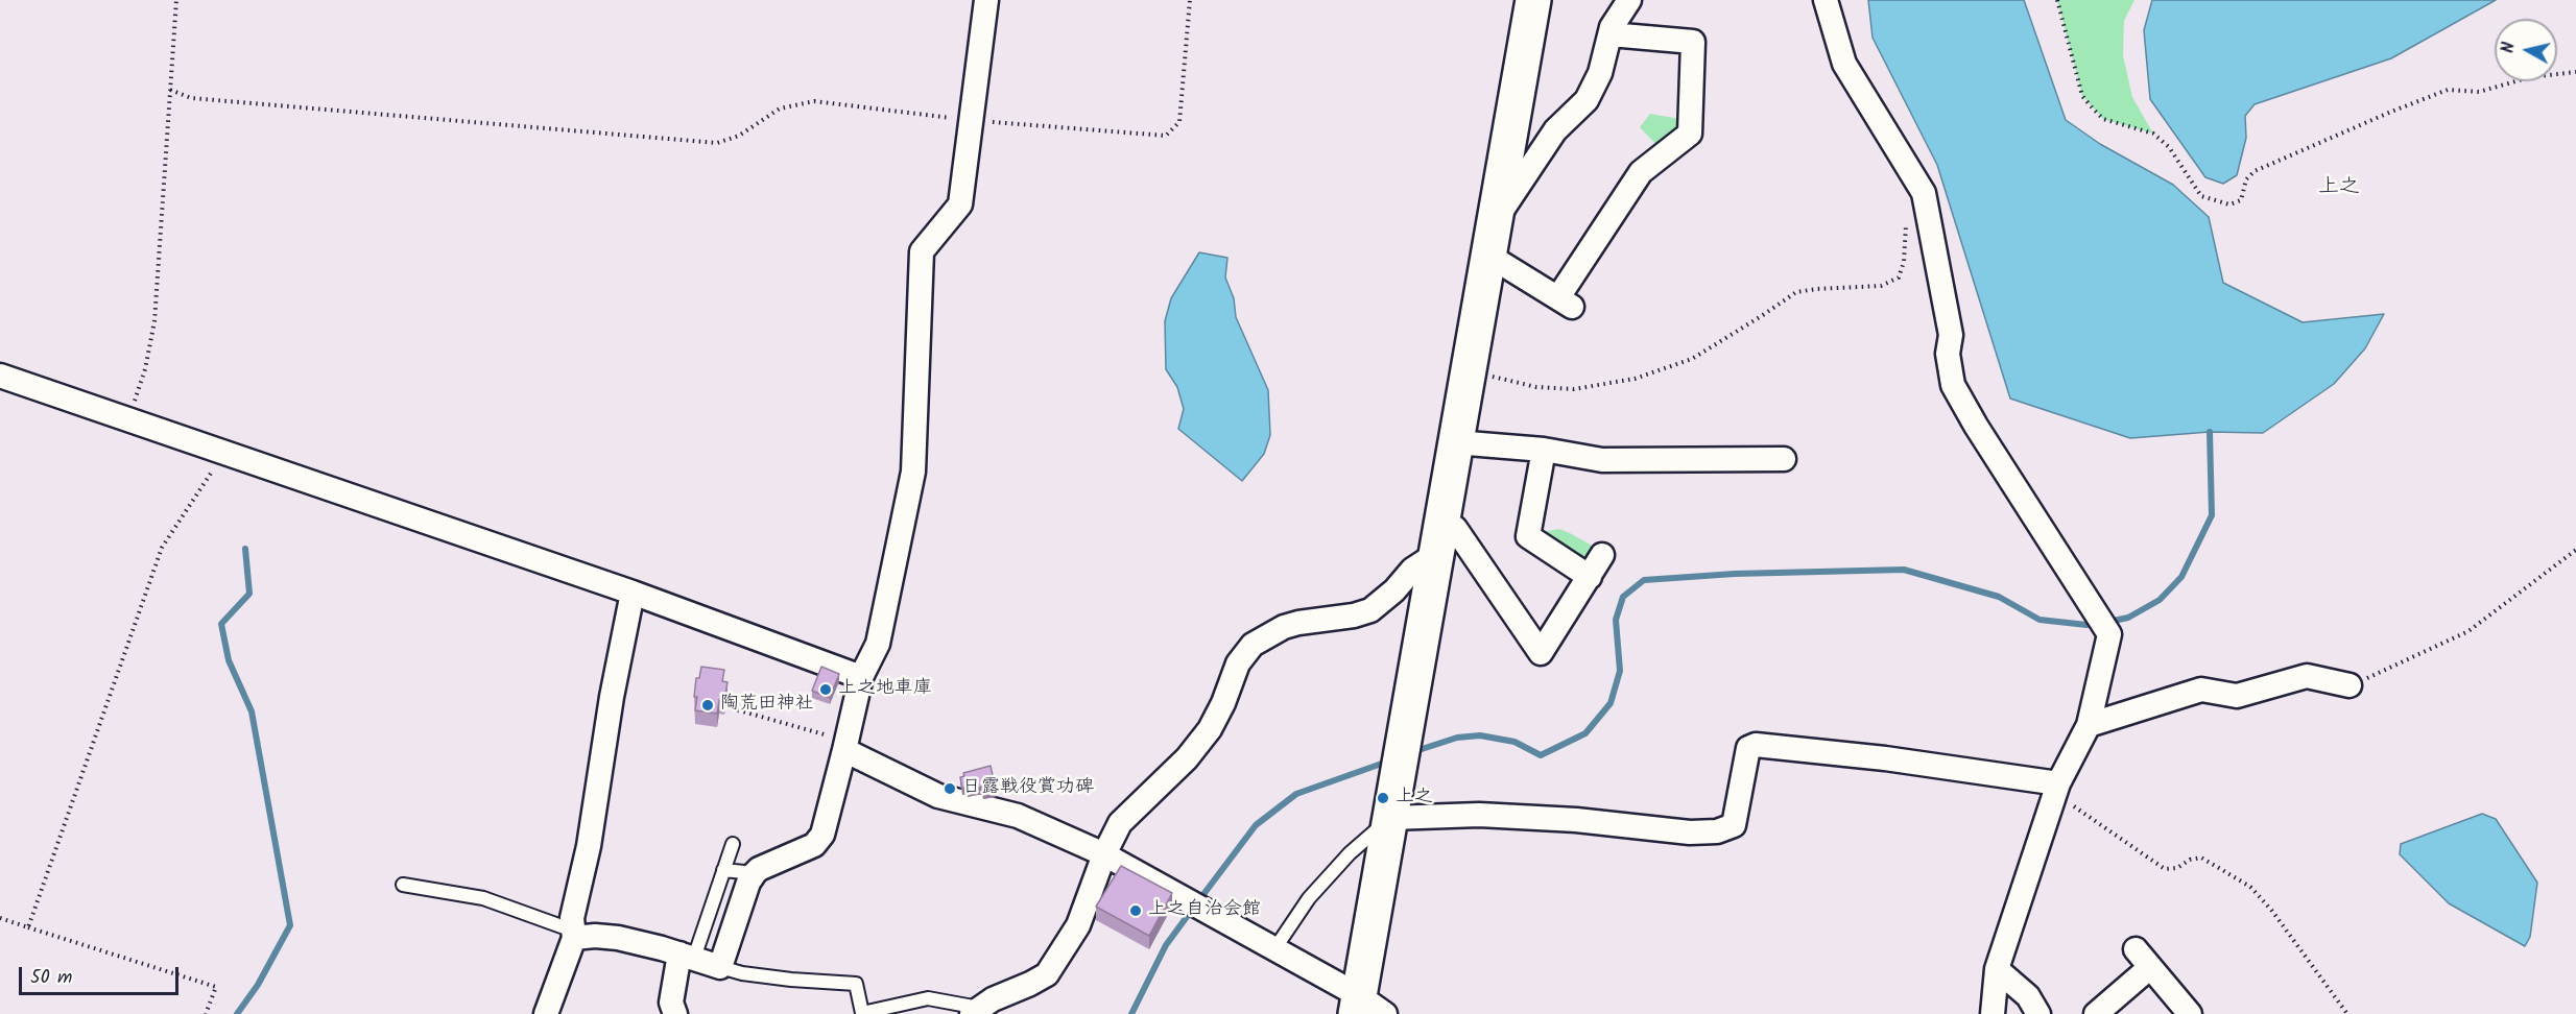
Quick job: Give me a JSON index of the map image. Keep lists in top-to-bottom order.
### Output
{
  "districts": ["上之"],
  "places": [
    "上之地車庫",
    "陶荒田神社",
    "日露戦役賞功碑",
    "上之",
    "上之自治会館"
  ],
  "scale_bar": "50 m",
  "north": "left"
}
